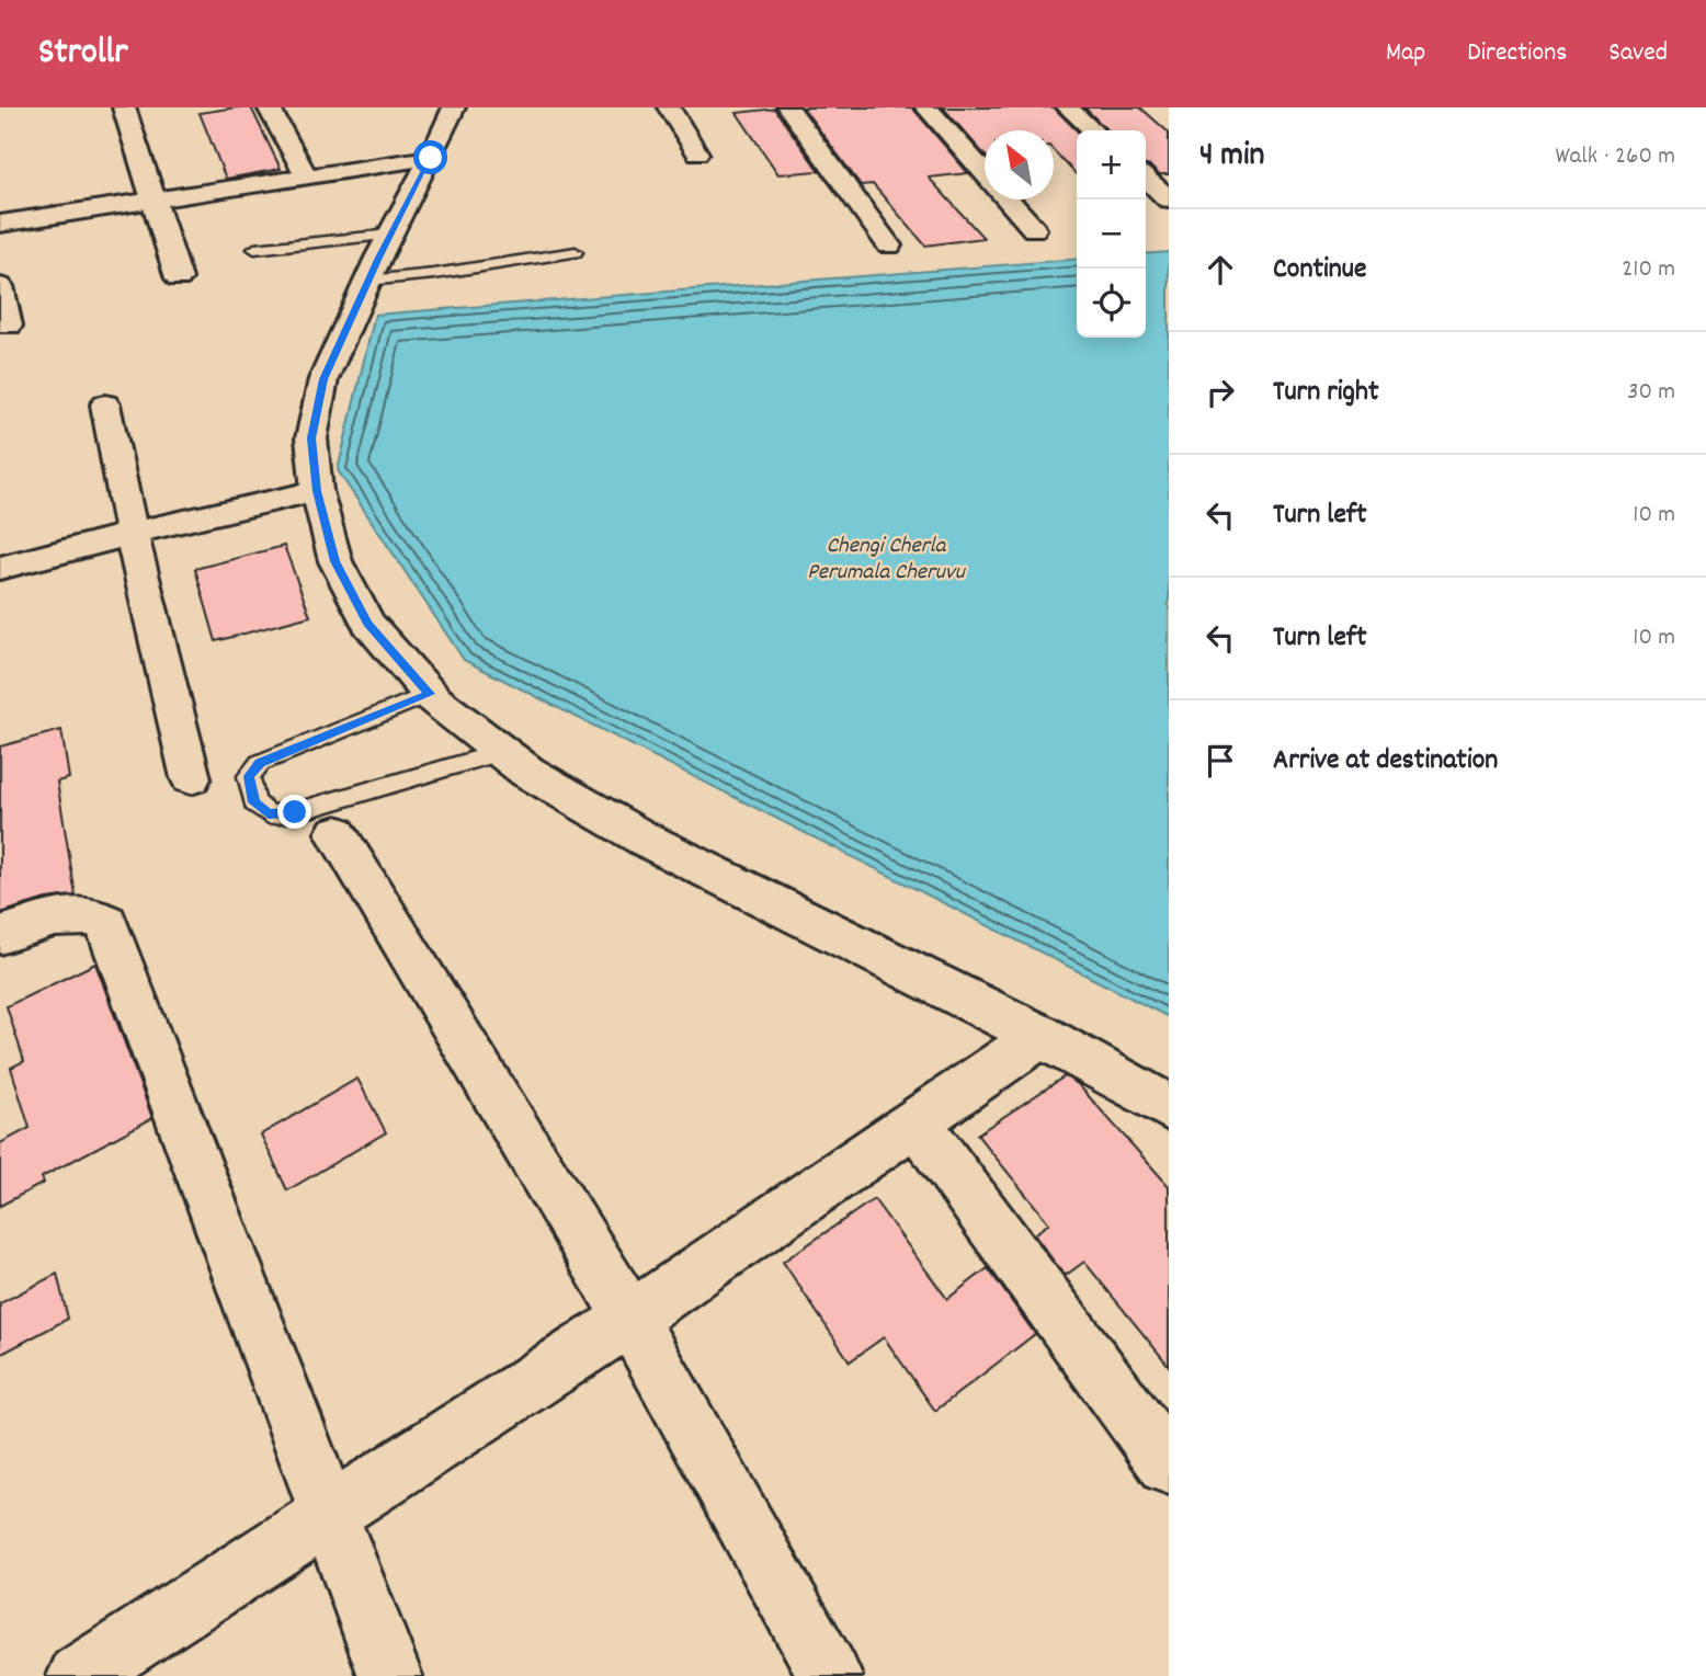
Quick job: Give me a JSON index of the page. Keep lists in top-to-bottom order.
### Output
{
  "water": ["Chengi Cherla Perumala Cheruvu"],
  "north": "top left",
  "page": {
    "header": "Strollr",
    "nav": ["Map", "Directions", "Saved"],
    "heading": ["4 min", "Walk · 260 m"],
    "map_buttons": ["+", "−"],
    "list": [
      ["Continue", "210 m"],
      ["Turn right", "30 m"],
      ["Turn left", "10 m"],
      ["Turn left", "10 m"],
      "Arrive at destination"
    ]
  }
}
